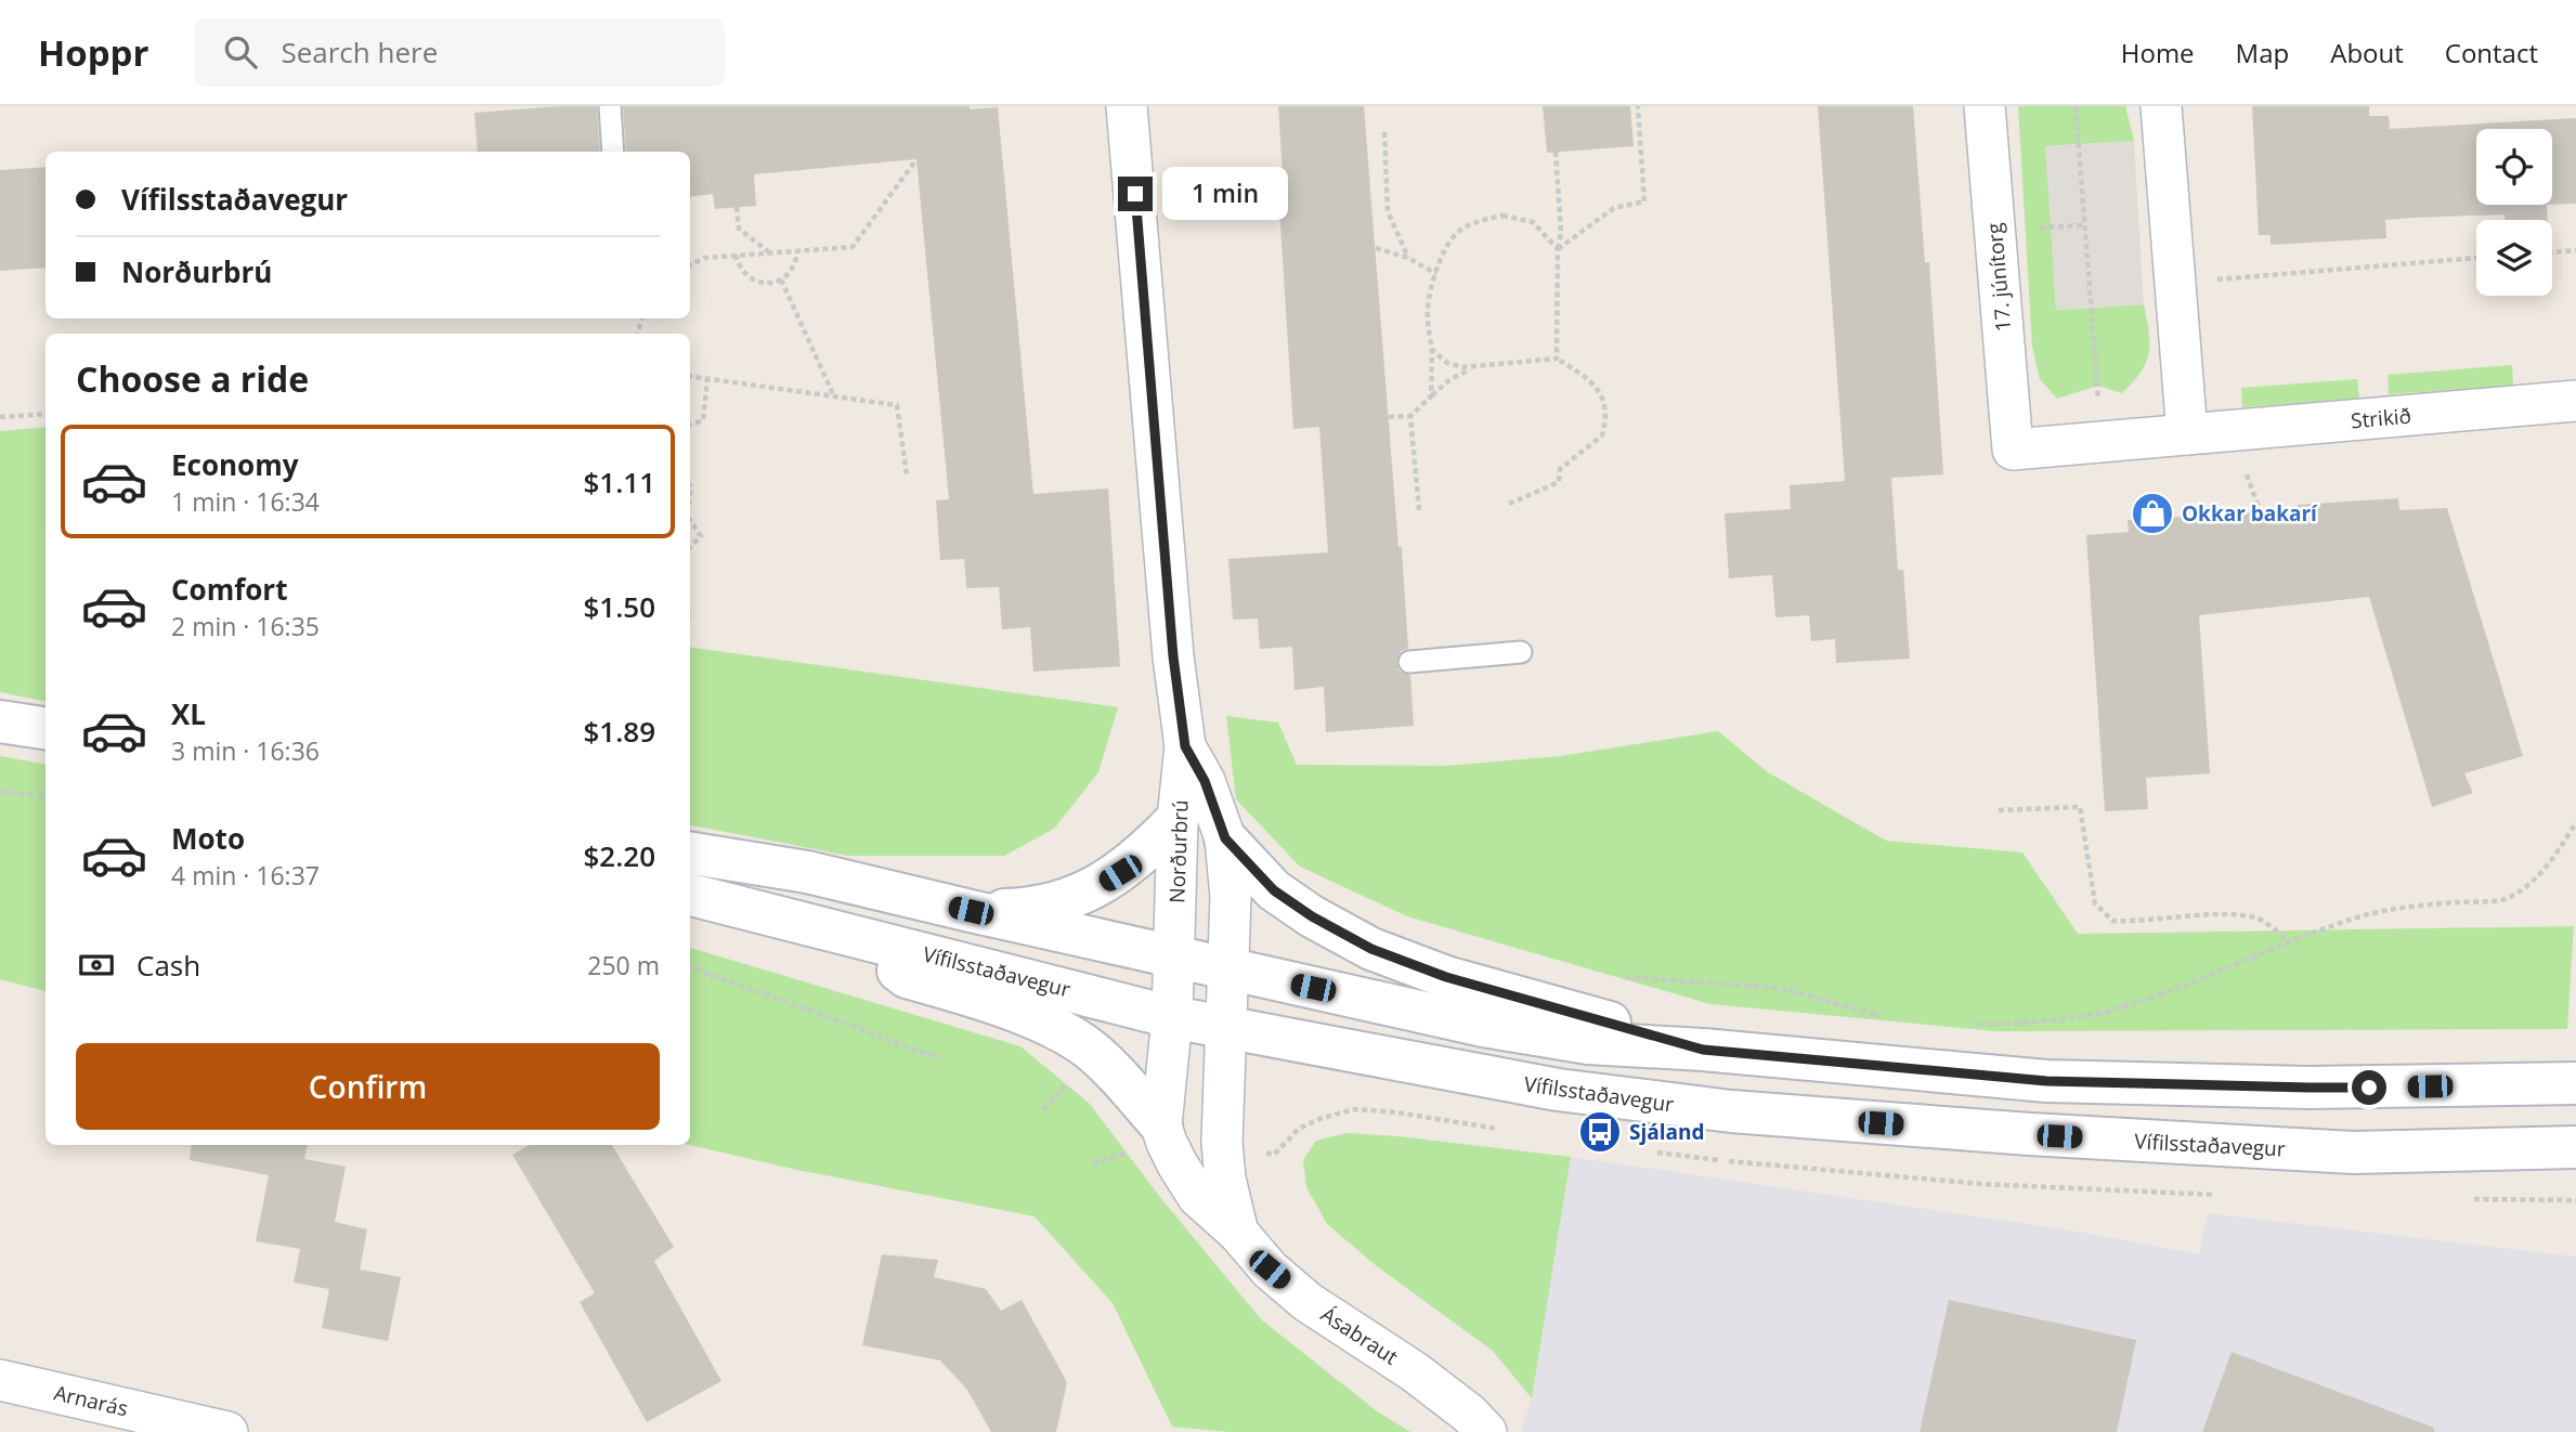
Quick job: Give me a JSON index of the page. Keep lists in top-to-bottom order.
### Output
{
  "streets": {
    "street": [
      "17. júnítorg",
      "Strikið",
      "Norðurbrú",
      "Vífilsstaðavegur",
      "Ásabraut",
      "Arnarás"
    ]
  },
  "crossings": [
    ["17. júnítorg", "Strikið"],
    ["Norðurbrú", "Ásabraut"],
    ["Vífilsstaðavegur", "Ásabraut"]
  ],
  "places": {
    "shop": ["Okkar bakarí"],
    "bus stop": ["Sjáland"]
  },
  "page": {
    "header": "Hoppr",
    "search": "Search here",
    "nav": [
      "Home",
      "Map",
      "About",
      "Contact"
    ],
    "banner": ["Vífilsstaðavegur", "Norðurbrú"],
    "bubble": "1 min",
    "heading": "Choose a ride",
    "list": [
      {
        "name": "Economy",
        "note": "1 min · 16:34",
        "value": "$1.11"
      },
      {
        "name": "Comfort",
        "note": "2 min · 16:35",
        "value": "$1.50"
      },
      {
        "name": "XL",
        "note": "3 min · 16:36",
        "value": "$1.89"
      },
      {
        "name": "Moto",
        "note": "4 min · 16:37",
        "value": "$2.20"
      }
    ],
    "pay": ["Cash", "250 m"],
    "buttons": "Confirm"
  }
}
